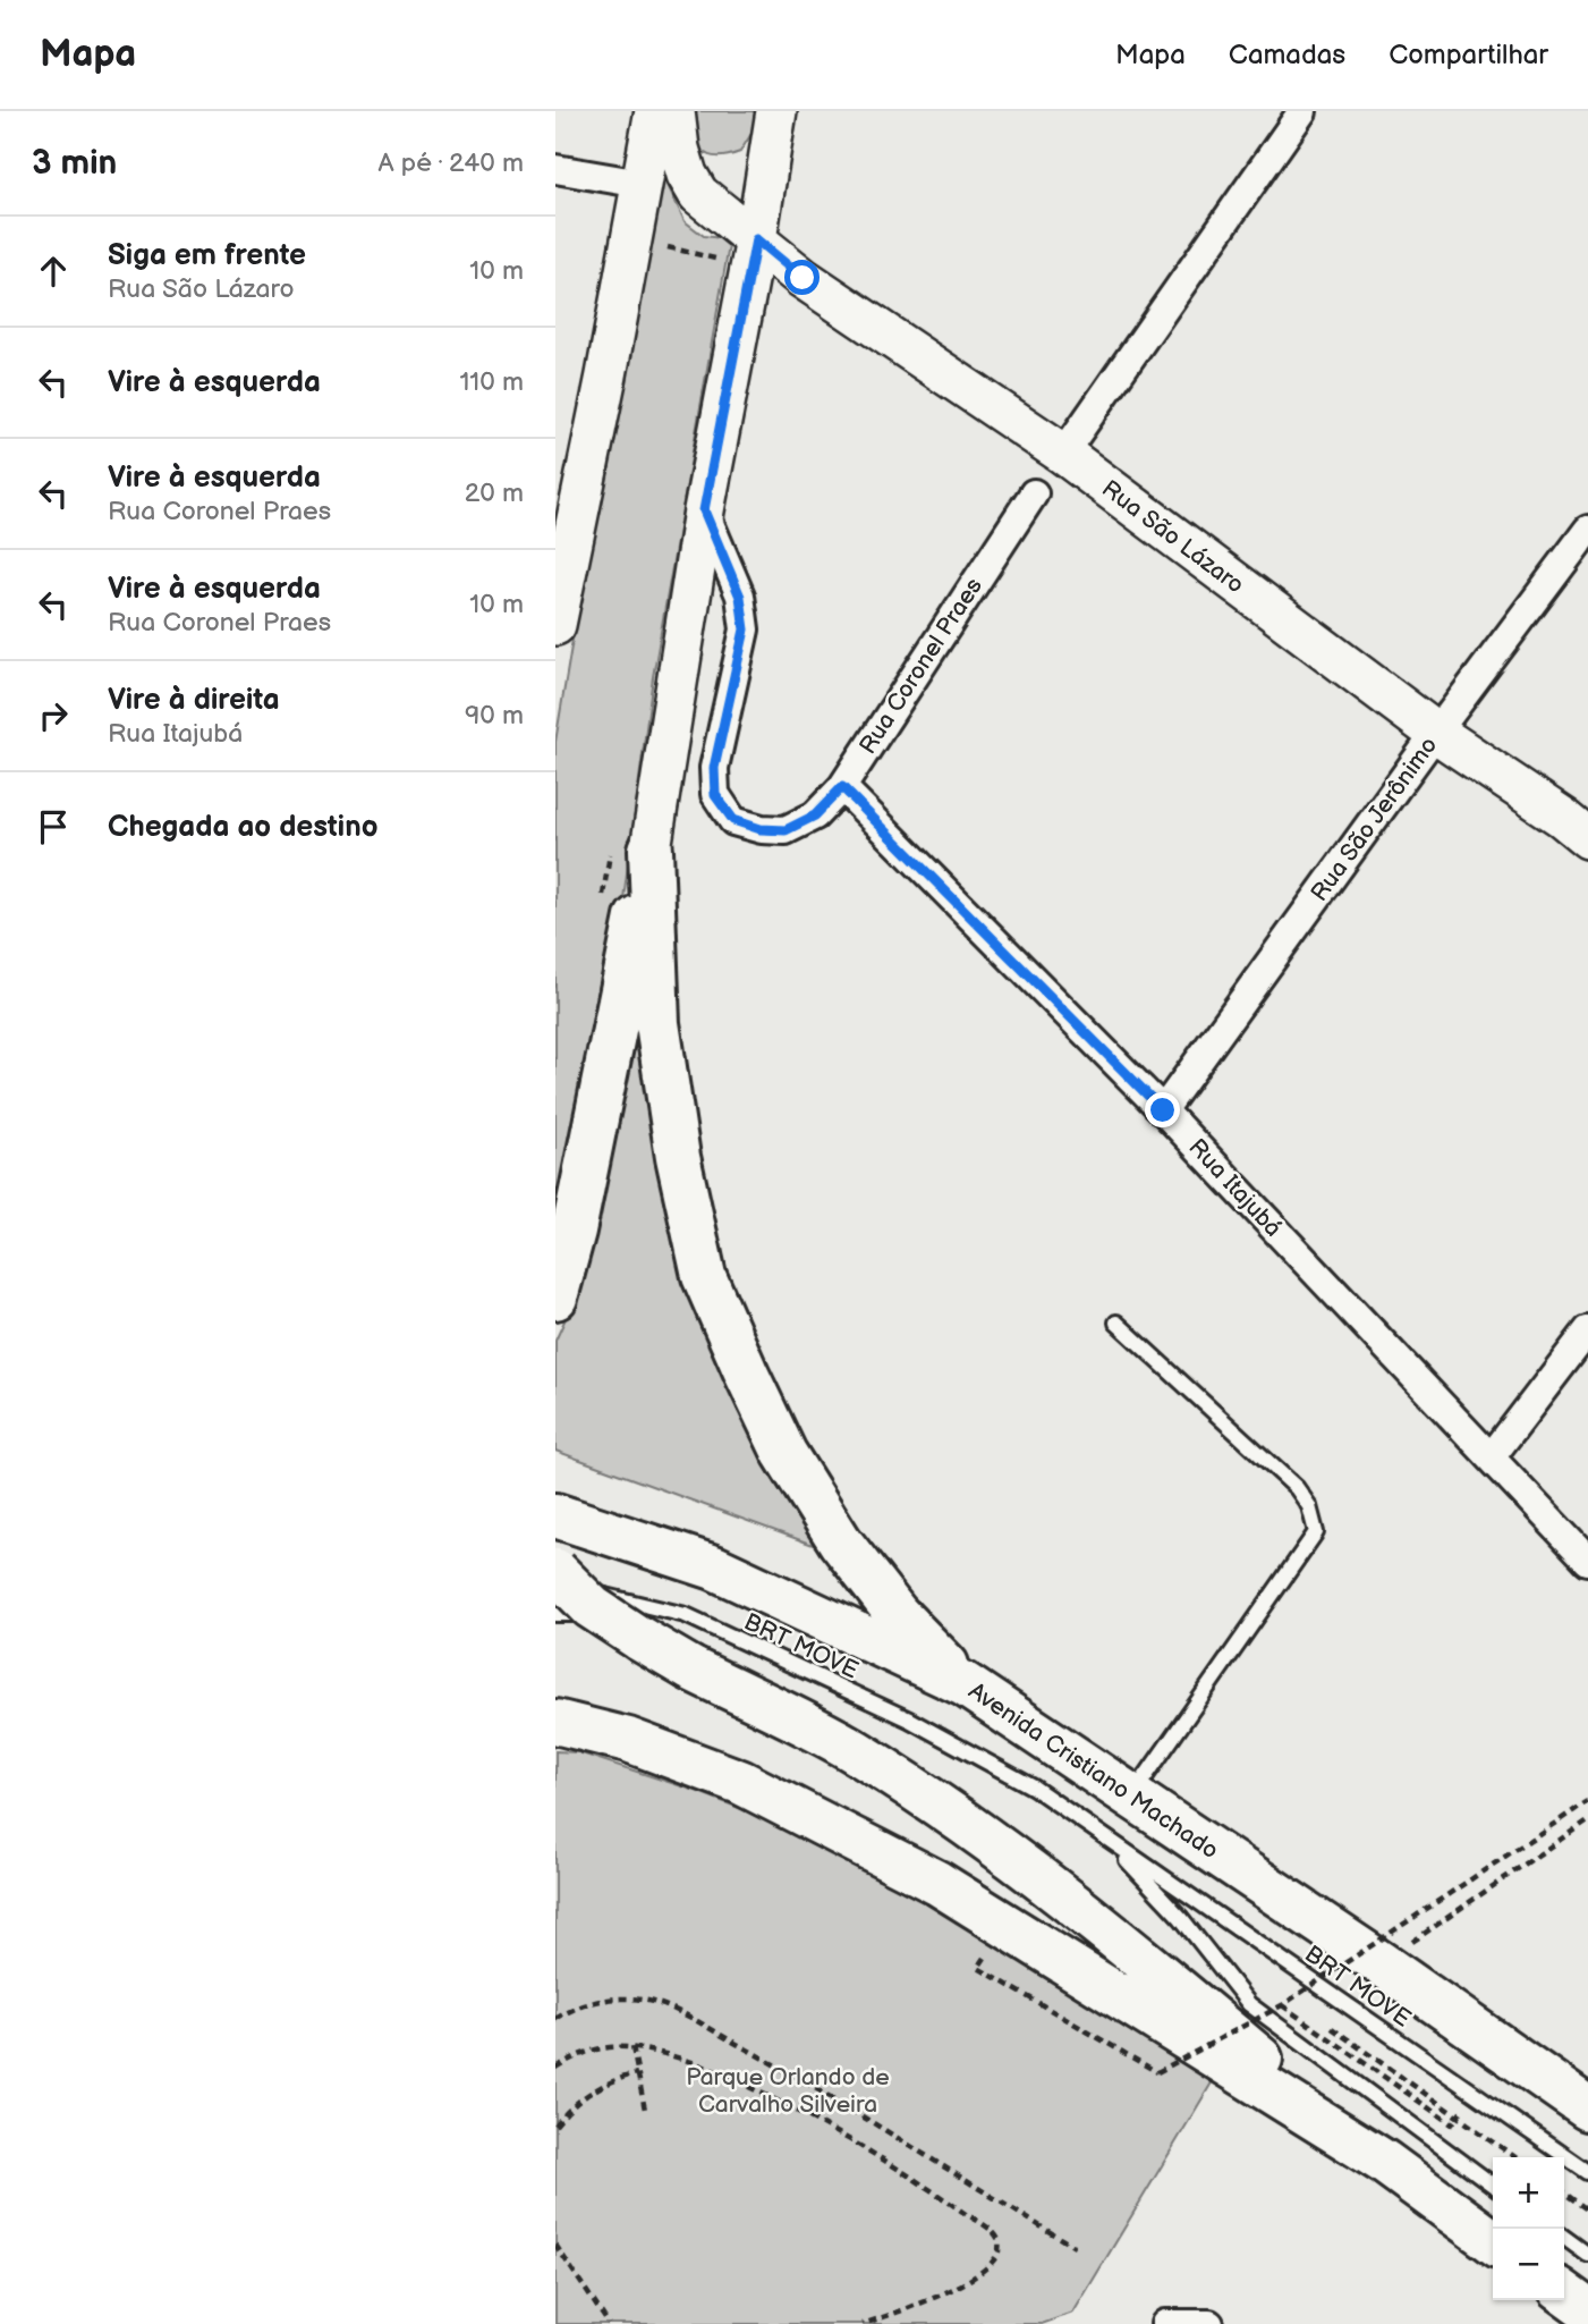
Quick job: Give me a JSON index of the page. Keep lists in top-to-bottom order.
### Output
{
  "streets": {
    "highway": ["Avenida Cristiano Machado"],
    "main road": ["Rua São Lázaro"],
    "street": ["Rua Coronel Praes", "Rua São Jerônimo", "Rua Itajubá"],
    "lane": ["BRT MOVE"]
  },
  "crossings": [
    ["Rua São Lázaro", "Rua São Jerônimo"],
    ["Rua Coronel Praes", "Rua Itajubá"],
    ["Rua São Jerônimo", "Rua Itajubá"]
  ],
  "parks": ["Parque Orlando de Carvalho Silveira"],
  "page": {
    "header": "Mapa",
    "nav": ["Mapa", "Camadas", "Compartilhar"],
    "heading": ["3 min", "A pé · 240 m"],
    "list": [
      ["Siga em frente", "Rua São Lázaro", "10 m"],
      ["Vire à esquerda", "110 m"],
      ["Vire à esquerda", "Rua Coronel Praes", "20 m"],
      ["Vire à esquerda", "Rua Coronel Praes", "10 m"],
      ["Vire à direita", "Rua Itajubá", "90 m"],
      "Chegada ao destino"
    ],
    "map_buttons": ["+", "−"]
  }
}
